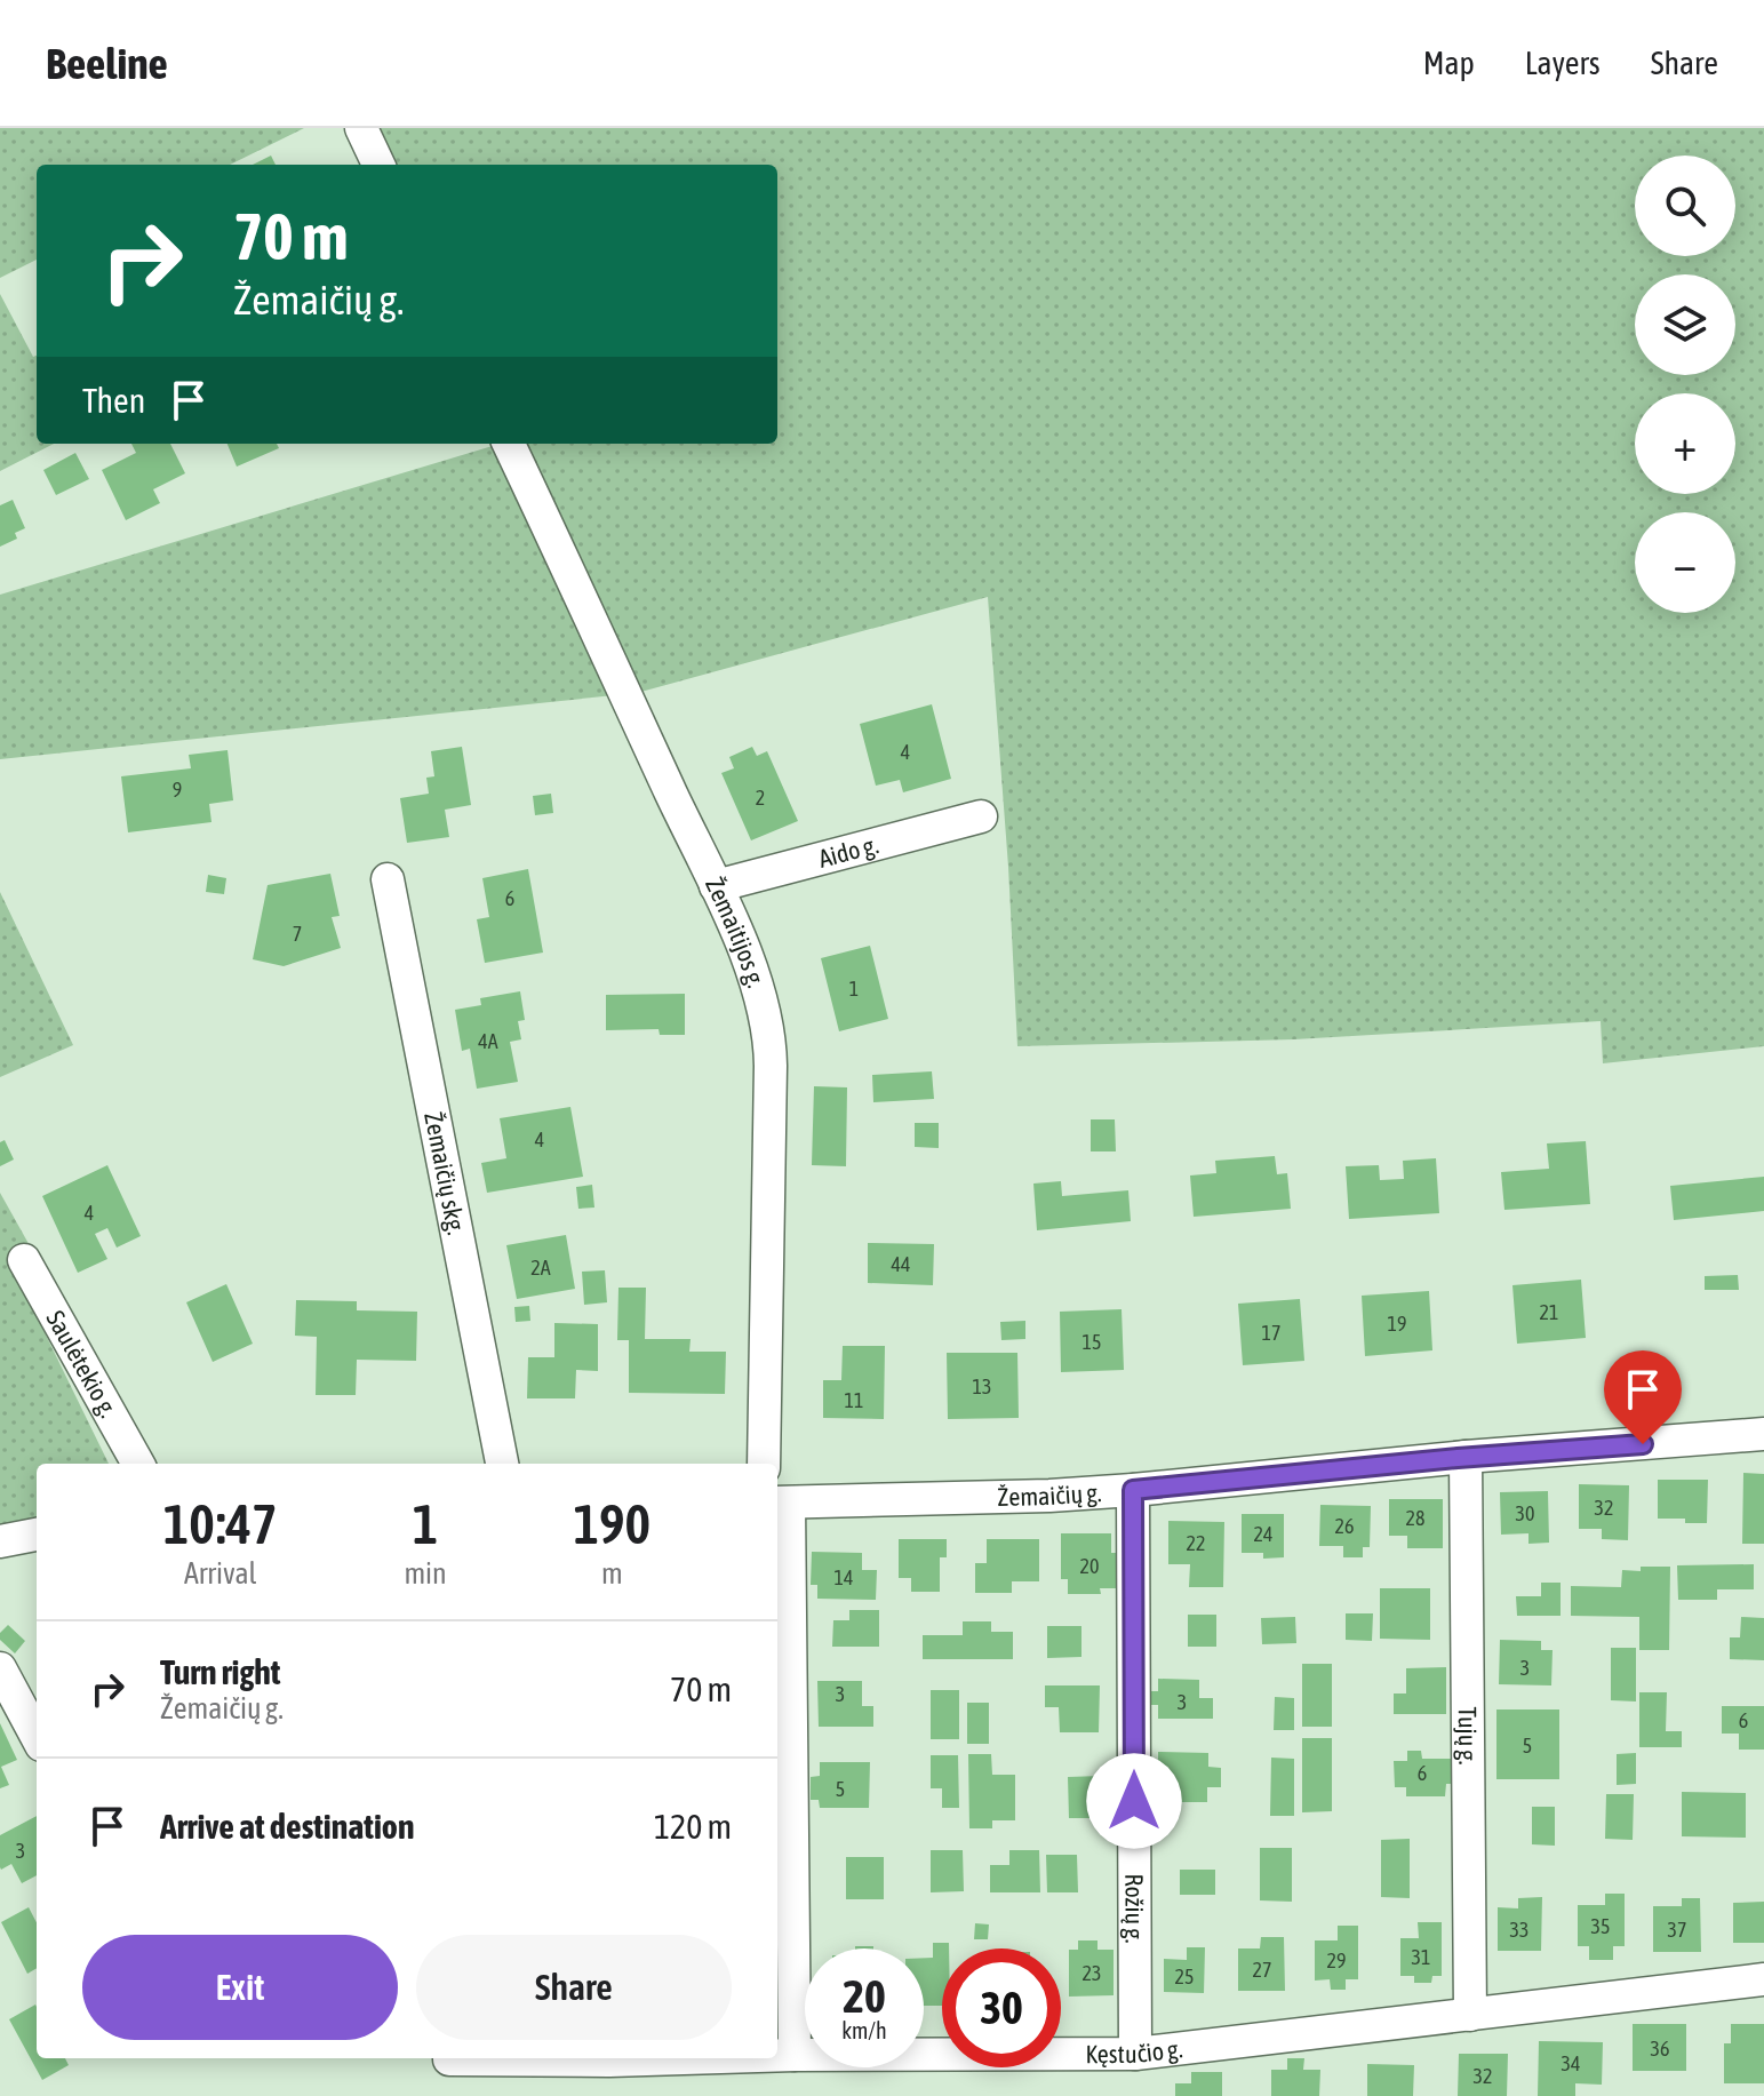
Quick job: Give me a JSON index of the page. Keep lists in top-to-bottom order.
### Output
{
  "streets": {
    "street": [
      "Aido g.",
      "Žemaitijos g.",
      "Žemaičių skg.",
      "Saulėtekio g.",
      "Žemaičių g.",
      "Tujų g.",
      "Rožių g.",
      "Kęstučio g."
    ]
  },
  "crossings": [
    ["Aido g.", "Žemaitijos g."],
    ["Žemaičių g.", "Tujų g."],
    ["Žemaičių g.", "Rožių g."],
    ["Tujų g.", "Kęstučio g."],
    ["Rožių g.", "Kęstučio g."]
  ],
  "house_numbers": [
    "4",
    "9",
    "2",
    "6",
    "7",
    "1",
    "4A",
    "4",
    "4",
    "44",
    "2A",
    "21",
    "19",
    "17",
    "15",
    "13",
    "11",
    "32",
    "30",
    "28",
    "26",
    "24",
    "22",
    "20",
    "14",
    "3",
    "3",
    "3",
    "6",
    "5",
    "6",
    "5",
    "3",
    "35",
    "33",
    "37",
    "31",
    "29",
    "27",
    "23",
    "25",
    "36",
    "34",
    "32"
  ],
  "page": {
    "header": "Beeline",
    "nav": ["Map", "Layers", "Share"],
    "map_buttons": ["+", "−"],
    "turn": ["70 m", "Žemaičių g."],
    "then": "Then",
    "eta": [
      "10:47",
      "Arrival",
      "1",
      "min",
      "190",
      "m"
    ],
    "list": [
      {
        "name": "Turn right",
        "note": "Žemaičių g.",
        "value": "70 m"
      },
      {
        "name": "Arrive at destination",
        "value": "120 m"
      }
    ],
    "buttons": ["Exit", "Share"],
    "speed": "20 km/h",
    "limit": "30"
  }
}
